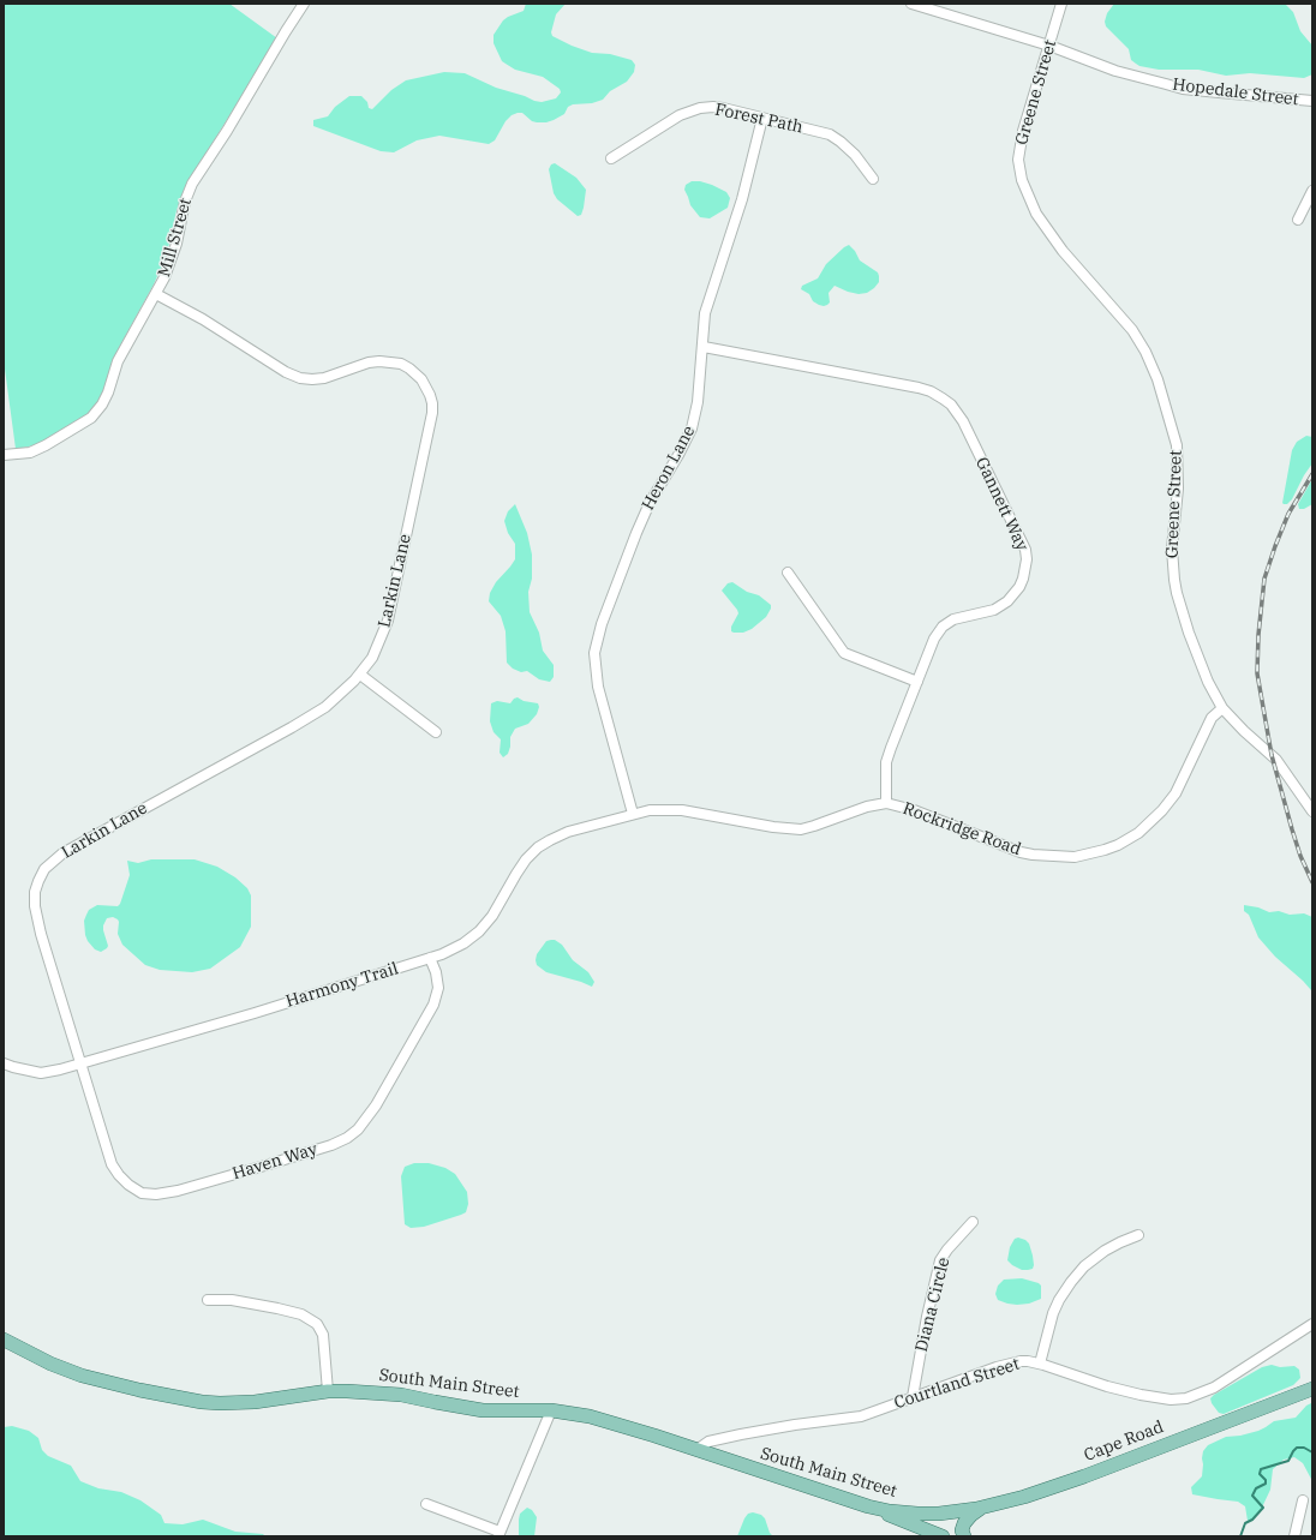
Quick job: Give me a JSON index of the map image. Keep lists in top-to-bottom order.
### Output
{
  "streets": {
    "main road": ["South Main Street", "Cape Road"],
    "street": [
      "Greene Street",
      "Hopedale Street",
      "Forest Path",
      "Mill Street",
      "Heron Lane",
      "Gannett Way",
      "Larkin Lane",
      "Rockridge Road",
      "Harmony Trail",
      "Haven Way",
      "Diana Circle",
      "Courtland Street"
    ]
  },
  "crossings": [
    ["Greene Street", "Hopedale Street"],
    ["Greene Street", "Rockridge Road"],
    ["Forest Path", "Heron Lane"],
    ["Mill Street", "Larkin Lane"],
    ["Heron Lane", "Gannett Way"],
    ["Heron Lane", "Rockridge Road"],
    ["Heron Lane", "Harmony Trail"],
    ["Gannett Way", "Rockridge Road"],
    ["Larkin Lane", "Harmony Trail"],
    ["Larkin Lane", "Haven Way"],
    ["Rockridge Road", "Harmony Trail"],
    ["Harmony Trail", "Haven Way"],
    ["Diana Circle", "Courtland Street"],
    ["South Main Street", "Courtland Street"],
    ["South Main Street", "Cape Road"]
  ]
}
